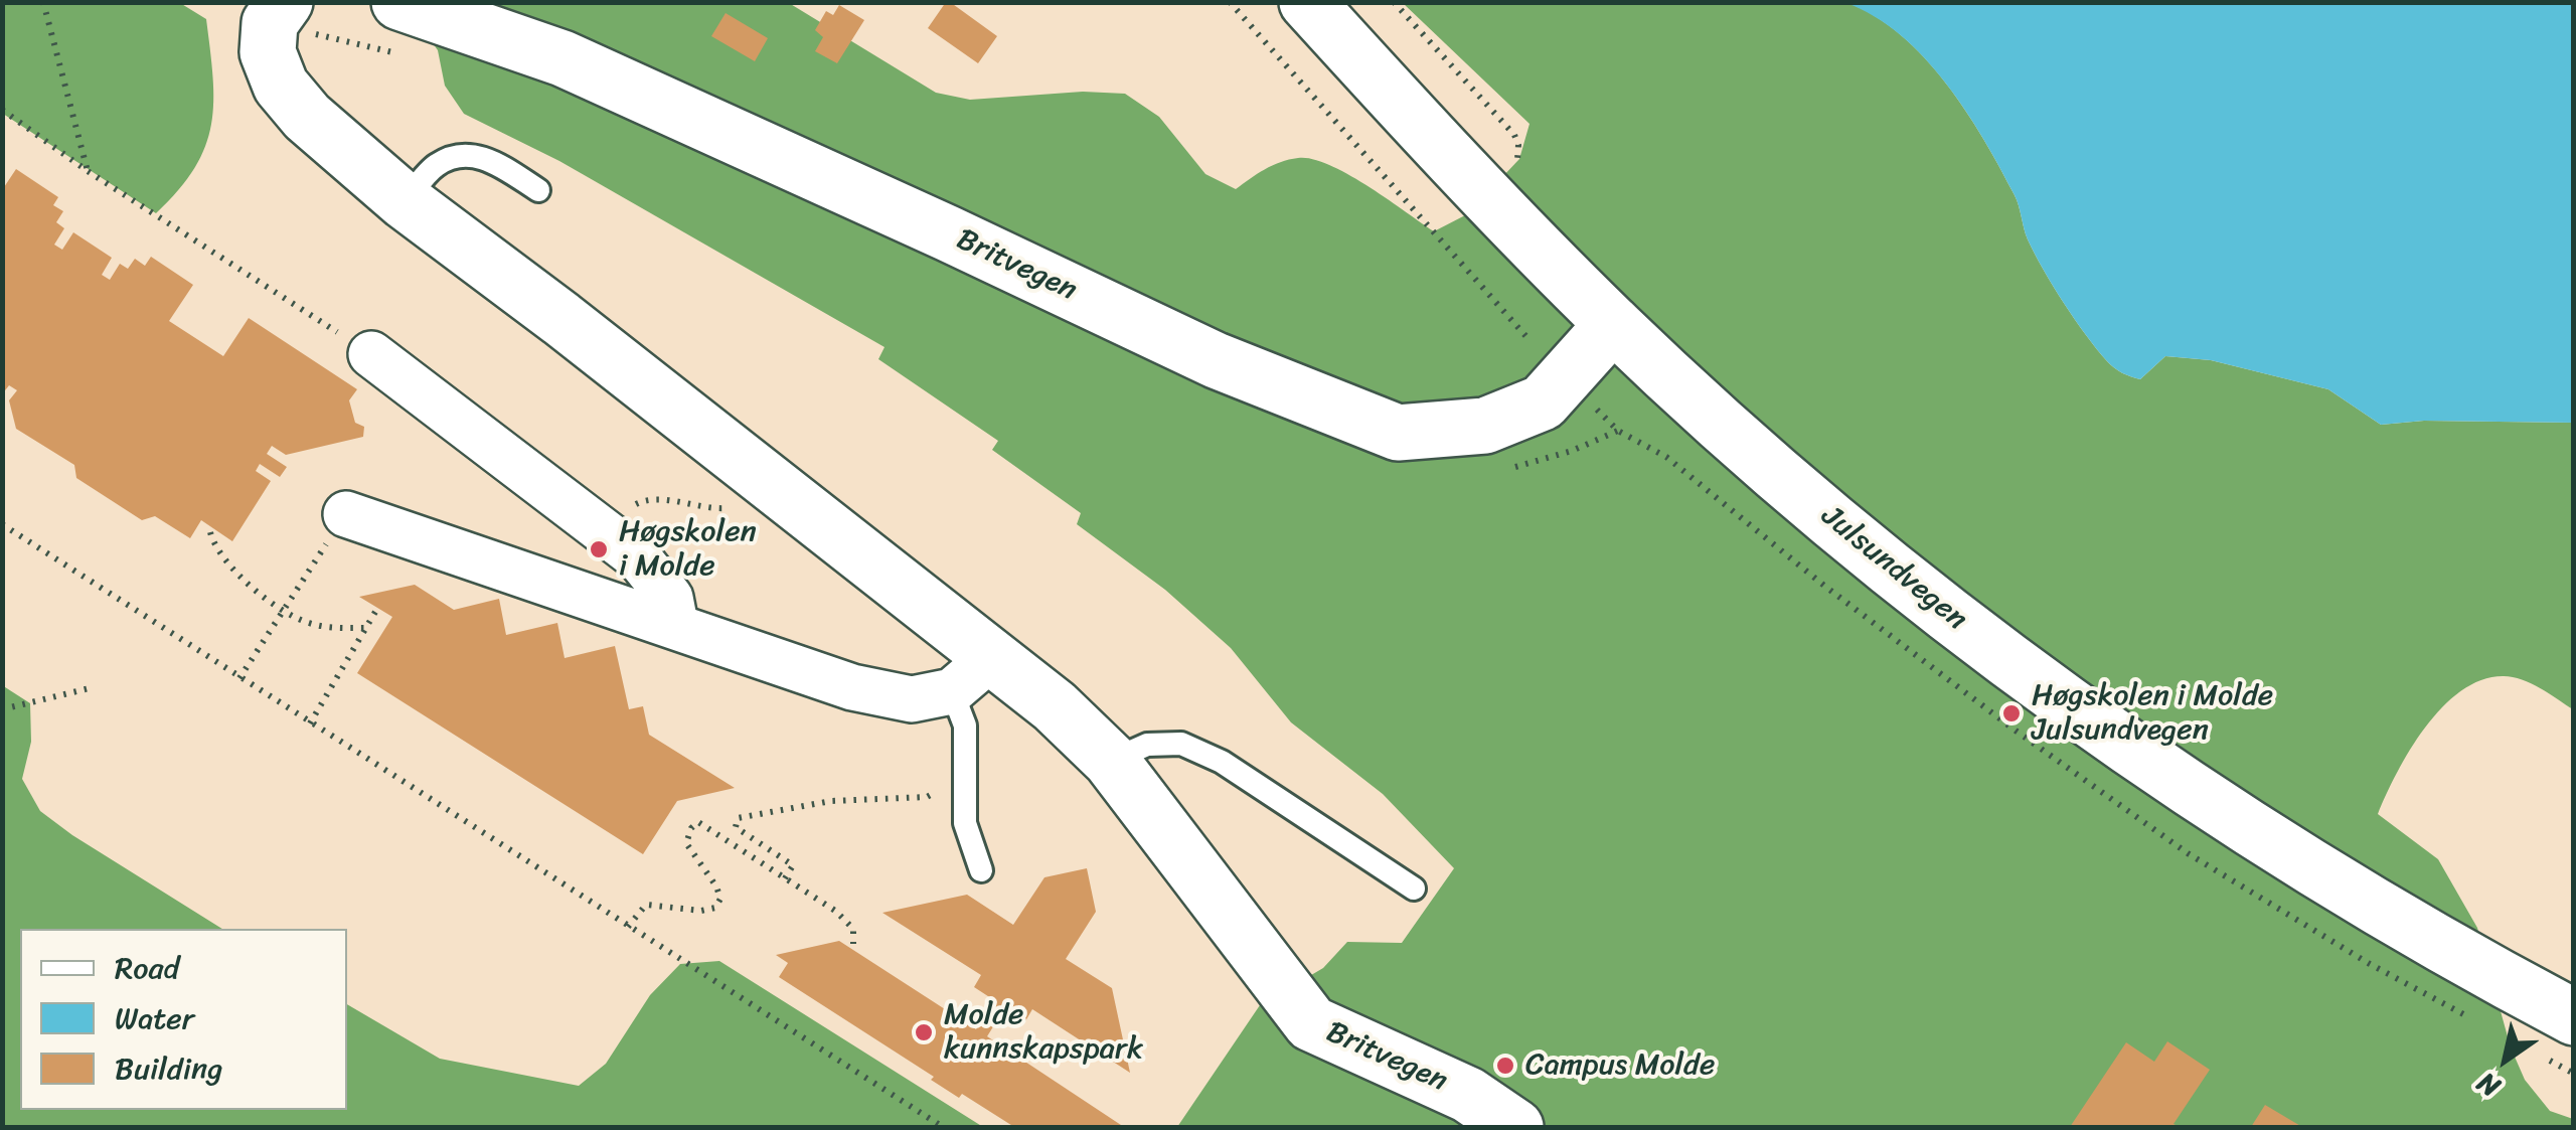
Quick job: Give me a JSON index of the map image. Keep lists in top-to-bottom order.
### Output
{
  "streets": {
    "street": ["Britvegen", "Julsundvegen"]
  },
  "crossings": [
    ["Britvegen", "Julsundvegen"]
  ],
  "places": [
    "Høgskolen i Molde",
    "Høgskolen i Molde Julsundvegen",
    "Molde kunnskapspark",
    "Campus Molde"
  ],
  "legend": ["Road", "Water", "Building"],
  "north": "bottom left"
}
